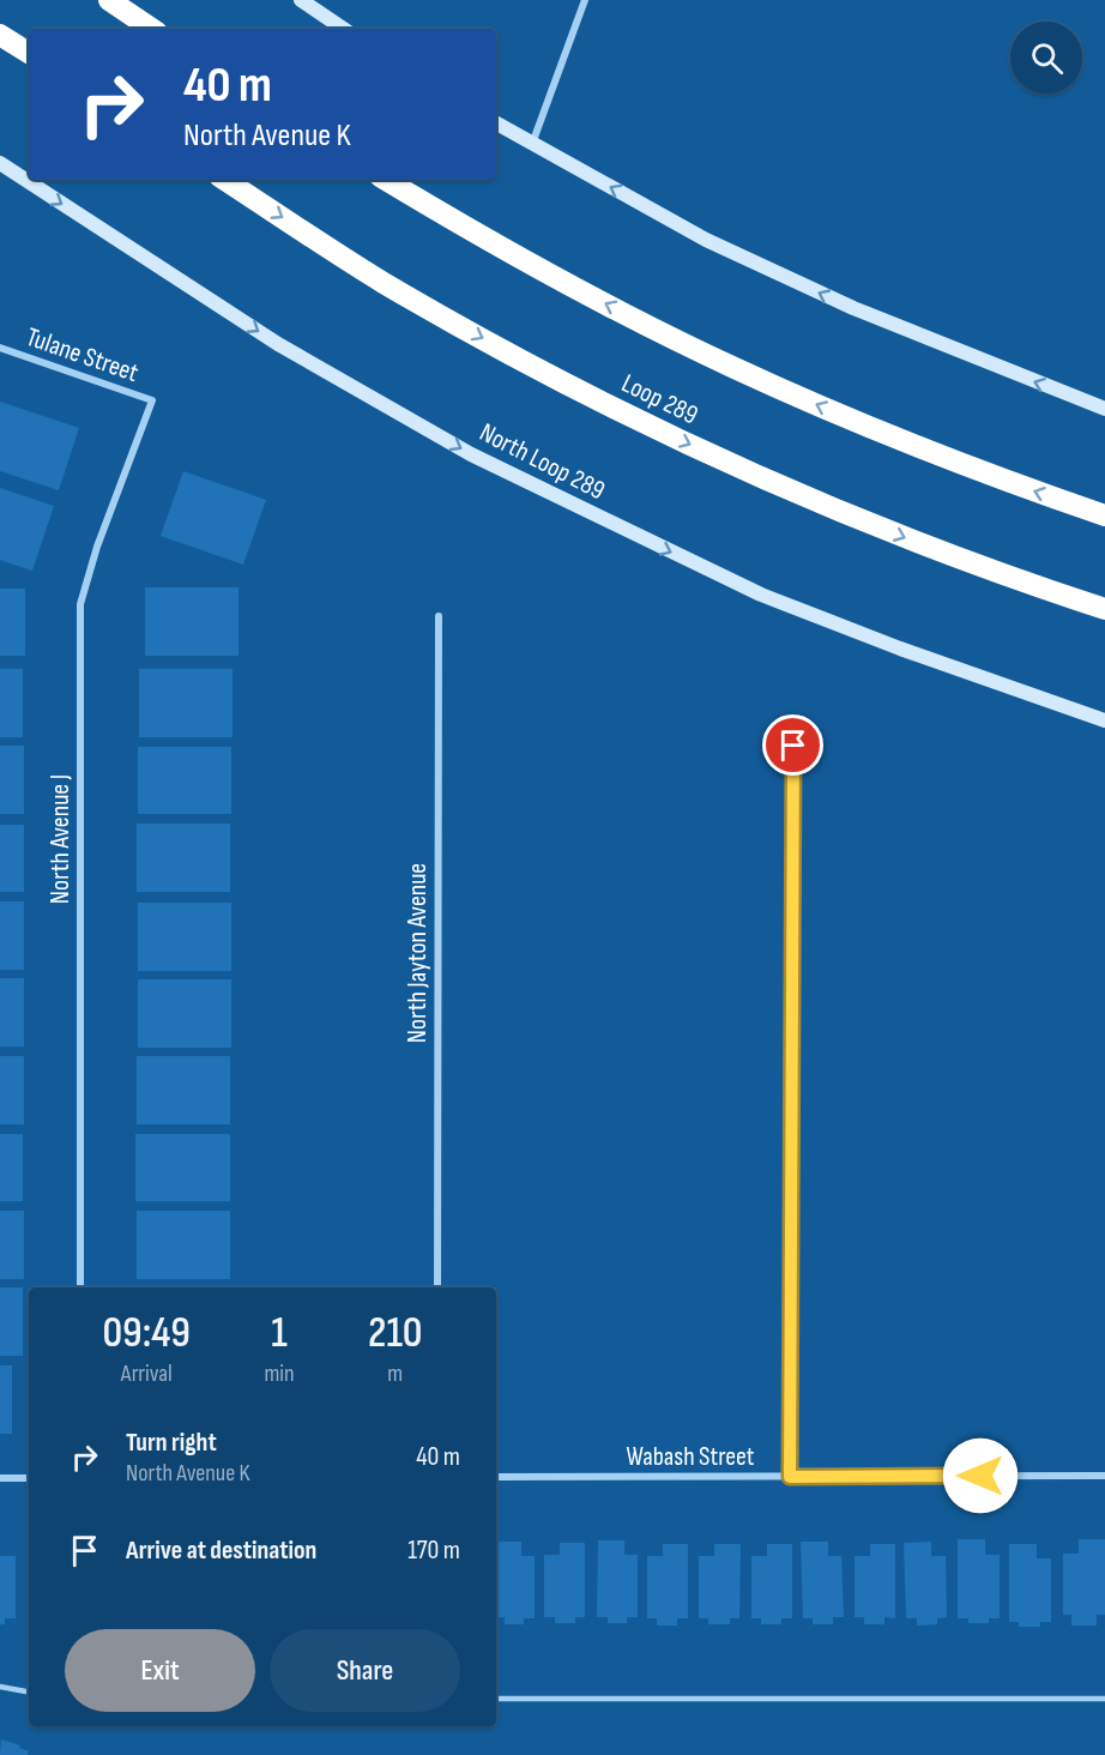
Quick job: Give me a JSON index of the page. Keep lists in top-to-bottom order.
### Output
{
  "streets": {
    "highway": ["Loop 289"],
    "main road": ["North Loop 289"],
    "street": [
      "Tulane Street",
      "North Avenue J",
      "North Jayton Avenue",
      "Wabash Street"
    ]
  },
  "crossings": [
    ["Tulane Street", "North Avenue J"]
  ],
  "one_way": ["North Loop 289"],
  "page": {
    "turn": ["40 m", "North Avenue K"],
    "eta": [
      "09:49",
      "Arrival",
      "1",
      "min",
      "210",
      "m"
    ],
    "list": [
      {
        "name": "Turn right",
        "note": "North Avenue K",
        "value": "40 m"
      },
      {
        "name": "Arrive at destination",
        "value": "170 m"
      }
    ],
    "buttons": ["Exit", "Share"]
  }
}
